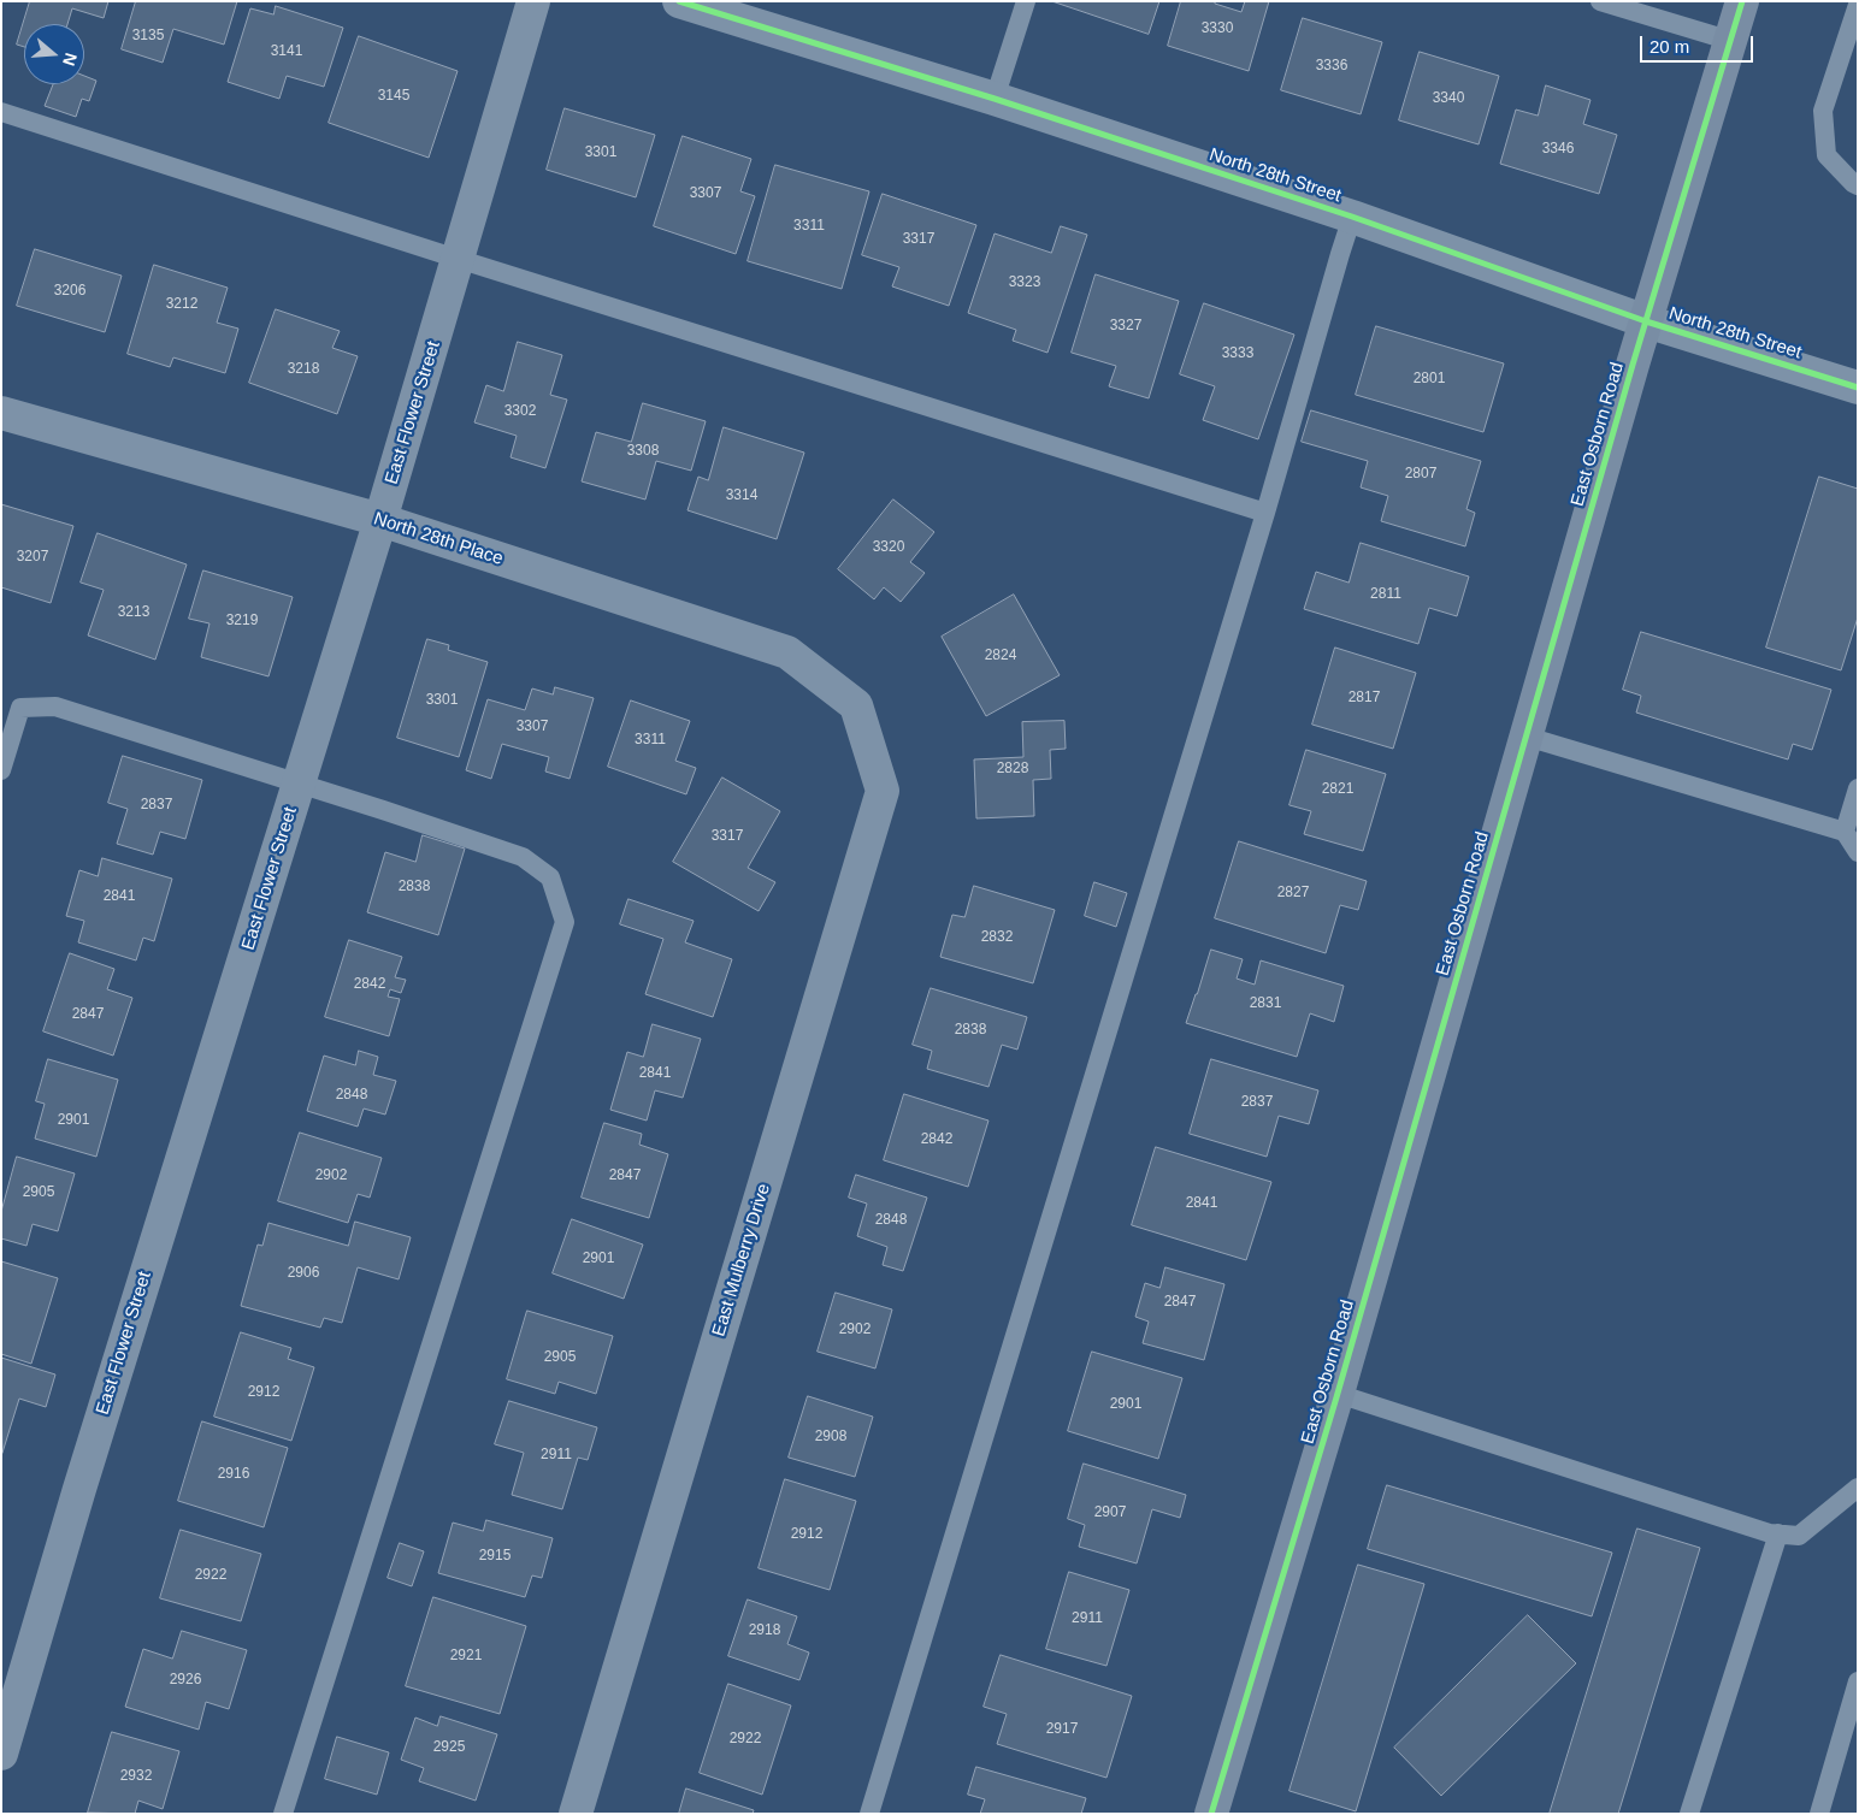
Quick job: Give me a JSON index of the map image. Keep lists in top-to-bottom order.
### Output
{
  "streets": {
    "main road": ["East Osborn Road"],
    "street": [
      "North 28th Street",
      "East Flower Street",
      "North 28th Place",
      "East Mulberry Drive"
    ]
  },
  "crossings": [
    ["North 28th Street", "East Osborn Road"],
    ["East Flower Street", "North 28th Place"],
    ["North 28th Place", "East Mulberry Drive"]
  ],
  "house_numbers": [
    "3330",
    "3135",
    "3141",
    "3336",
    "3145",
    "3340",
    "3346",
    "3301",
    "3307",
    "3311",
    "3317",
    "3323",
    "3206",
    "3212",
    "3327",
    "3333",
    "3218",
    "2801",
    "3302",
    "3308",
    "2807",
    "3314",
    "3320",
    "3207",
    "2811",
    "3213",
    "3219",
    "2824",
    "2817",
    "3301",
    "3307",
    "3311",
    "2828",
    "2821",
    "2837",
    "3317",
    "2838",
    "2827",
    "2841",
    "2832",
    "2842",
    "2831",
    "2847",
    "2838",
    "2841",
    "2848",
    "2837",
    "2901",
    "2842",
    "2902",
    "2847",
    "2905",
    "2841",
    "2848",
    "2901",
    "2906",
    "2847",
    "2902",
    "2905",
    "2912",
    "2901",
    "2908",
    "2911",
    "2916",
    "2907",
    "2912",
    "2915",
    "2922",
    "2911",
    "2918",
    "2921",
    "2926",
    "2917",
    "2922",
    "2925",
    "2932"
  ],
  "scale_bar": "20 m",
  "north": "right"
}
